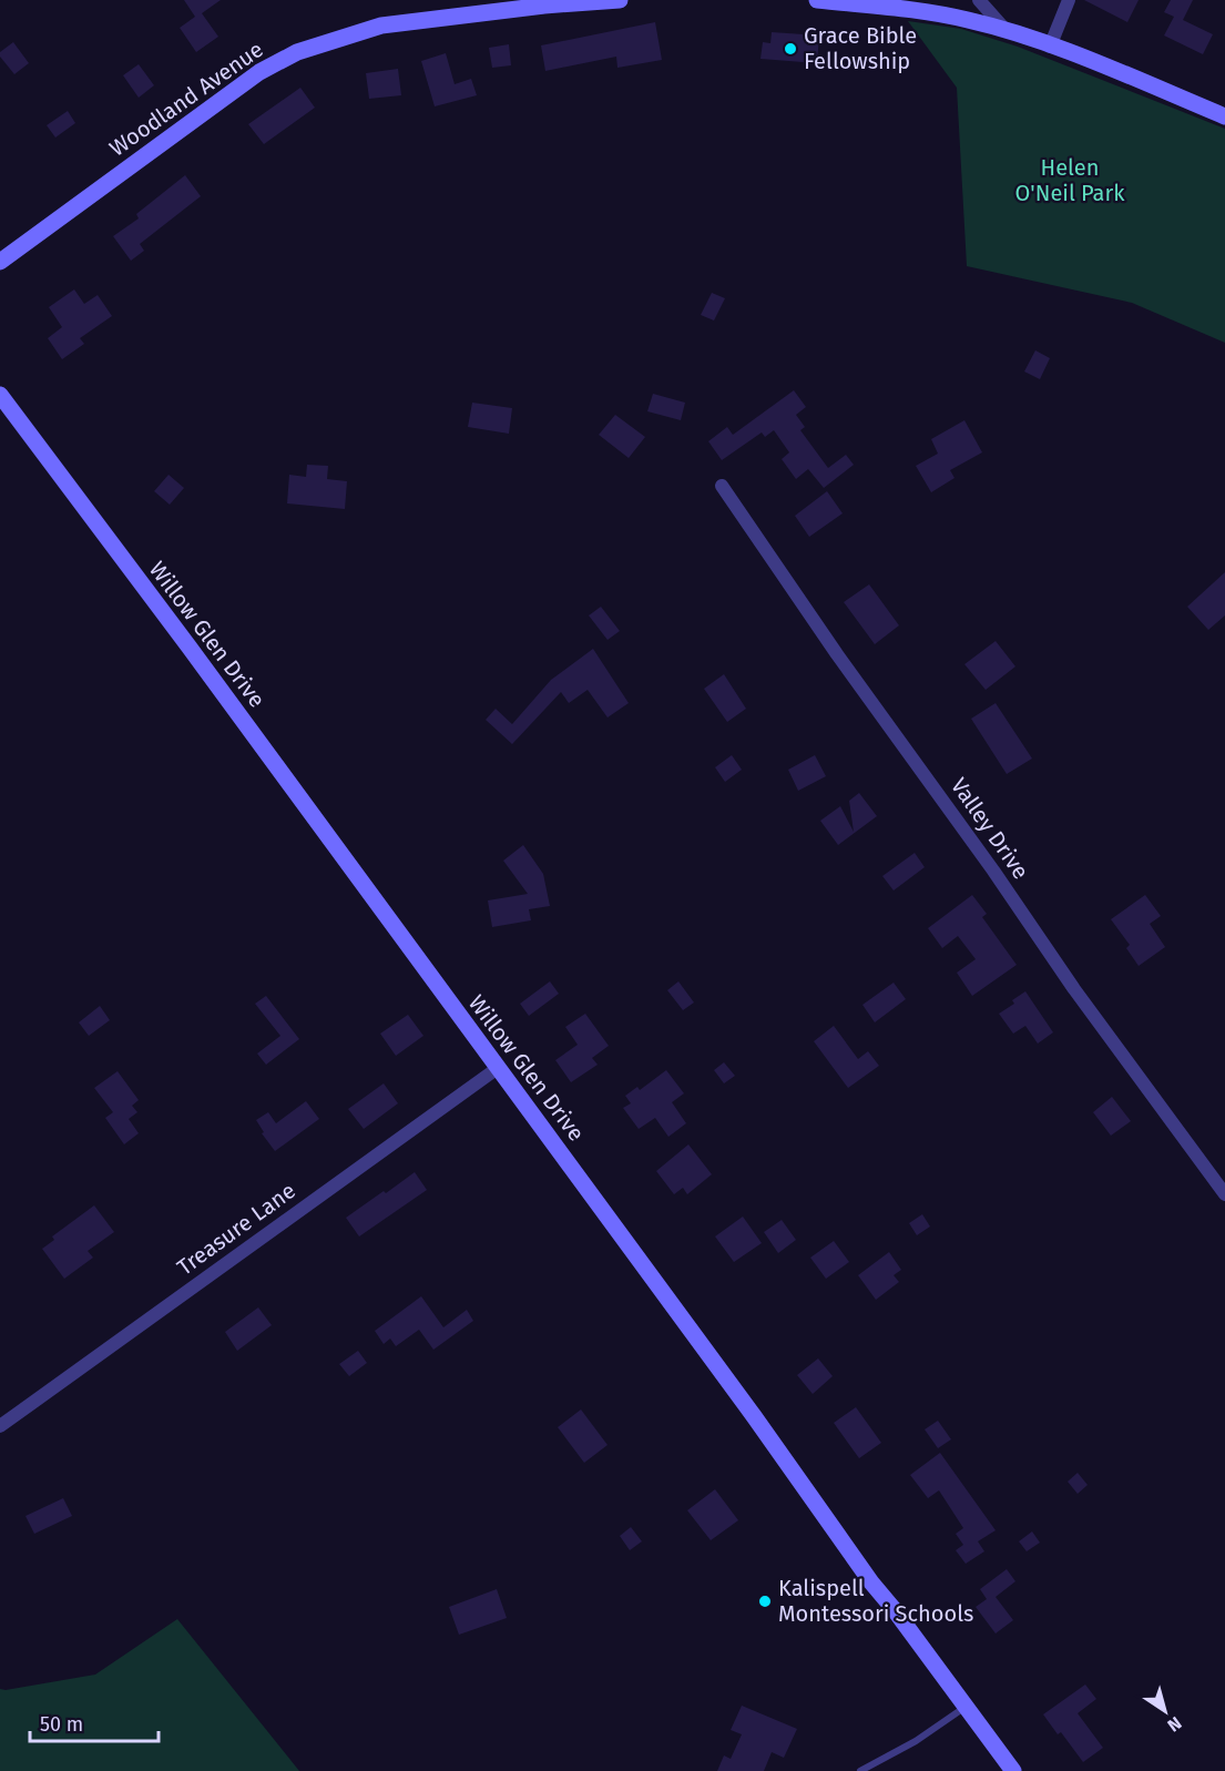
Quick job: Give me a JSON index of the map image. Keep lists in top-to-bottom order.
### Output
{
  "streets": {
    "main road": ["Woodland Avenue", "Willow Glen Drive"],
    "street": ["Valley Drive", "Treasure Lane"]
  },
  "crossings": [
    ["Willow Glen Drive", "Treasure Lane"]
  ],
  "parks": ["Helen O'Neil Park"],
  "places": ["Grace Bible Fellowship", "Kalispell Montessori Schools"],
  "scale_bar": "50 m",
  "north": "bottom right"
}
